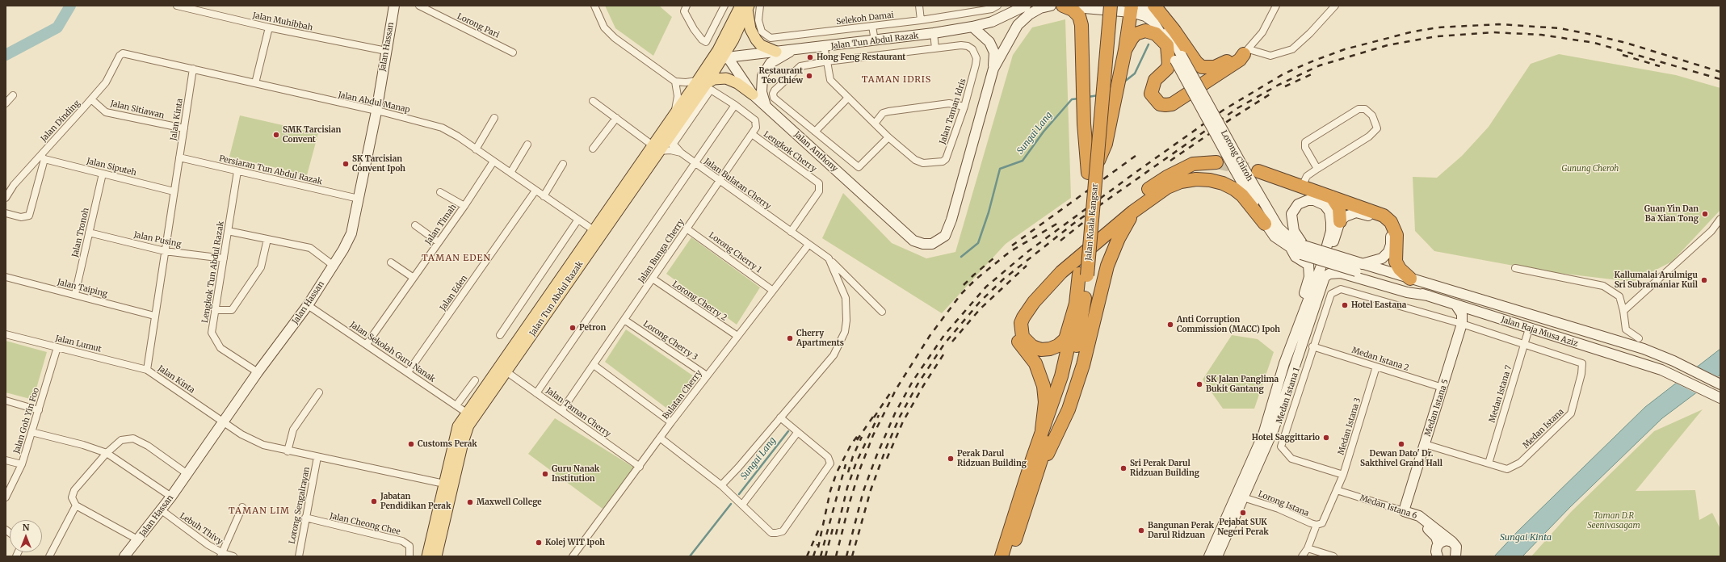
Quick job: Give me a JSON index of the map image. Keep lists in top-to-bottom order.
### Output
{
  "streets": {
    "highway": ["Jalan Kuala Kangsar"],
    "main road": [
      "Jalan Tun Abdul Razak",
      "Jalan Hassan",
      "Jalan Anthony",
      "Lorong Chiroh",
      "Jalan Raja Musa Aziz",
      "Medan Istana 5",
      "Medan Istana 6"
    ],
    "street": [
      "Selekoh Damai",
      "Jalan Muhibbah",
      "Lorong Pari",
      "Jalan Abdul Manap",
      "Jalan Sitiawan",
      "Jalan Taman Idris",
      "Jalan Kinta",
      "Jalan Dinding",
      "Lengkok Cherry",
      "Jalan Siputeh",
      "Persiaran Tun Abdul Razak",
      "Jalan Bulatan Cherry",
      "Jalan Timah",
      "Jalan Tronoh",
      "Jalan Pusing",
      "Jalan Bunga Cherry",
      "Lorong Cherry 1",
      "Lengkok Tun Abdul Razak",
      "Jalan Taiping",
      "Jalan Eden",
      "Lorong Cherry 2",
      "Lorong Cherry 3",
      "Jalan Lumut",
      "Jalan Sekolah Guru Nanak",
      "Medan Istana 2",
      "Medan Istana 7",
      "Bulatan Cherry",
      "Medan Istana 1",
      "Jalan Taman Cherry",
      "Jalan Goh Yin Foo",
      "Medan Istana 3",
      "Medan Istana",
      "Lorong Istana",
      "Lorong Sengalrayan",
      "Jalan Cheong Chee",
      "Lebuh Thivy"
    ]
  },
  "crossings": [
    ["Jalan Muhibbah", "Jalan Hassan"],
    ["Jalan Tun Abdul Razak", "Jalan Abdul Manap"],
    ["Jalan Tun Abdul Razak", "Jalan Taman Idris"],
    ["Jalan Tun Abdul Razak", "Jalan Kinta"],
    ["Jalan Tun Abdul Razak", "Jalan Anthony"],
    ["Jalan Tun Abdul Razak", "Jalan Bulatan Cherry"],
    ["Jalan Tun Abdul Razak", "Jalan Bunga Cherry"],
    ["Jalan Tun Abdul Razak", "Jalan Sekolah Guru Nanak"],
    ["Jalan Tun Abdul Razak", "Jalan Taman Cherry"],
    ["Jalan Hassan", "Jalan Abdul Manap"],
    ["Jalan Hassan", "Jalan Kinta"],
    ["Jalan Hassan", "Persiaran Tun Abdul Razak"],
    ["Jalan Hassan", "Lengkok Tun Abdul Razak"],
    ["Jalan Hassan", "Jalan Sekolah Guru Nanak"],
    ["Jalan Hassan", "Lebuh Thivy"],
    ["Jalan Abdul Manap", "Jalan Kinta"],
    ["Jalan Abdul Manap", "Jalan Dinding"],
    ["Jalan Abdul Manap", "Jalan Timah"],
    ["Jalan Abdul Manap", "Jalan Eden"],
    ["Jalan Sitiawan", "Jalan Kinta"],
    ["Jalan Sitiawan", "Jalan Dinding"],
    ["Jalan Kinta", "Jalan Siputeh"],
    ["Jalan Kinta", "Persiaran Tun Abdul Razak"],
    ["Jalan Kinta", "Jalan Pusing"],
    ["Jalan Kinta", "Jalan Taiping"],
    ["Jalan Kinta", "Jalan Lumut"],
    ["Jalan Kinta", "Lorong Sengalrayan"],
    ["Jalan Dinding", "Jalan Siputeh"],
    ["Lengkok Cherry", "Jalan Bulatan Cherry"],
    ["Lengkok Cherry", "Jalan Bunga Cherry"],
    ["Jalan Siputeh", "Jalan Tronoh"],
    ["Persiaran Tun Abdul Razak", "Lengkok Tun Abdul Razak"],
    ["Jalan Bulatan Cherry", "Jalan Bunga Cherry"],
    ["Jalan Bulatan Cherry", "Bulatan Cherry"],
    ["Jalan Timah", "Jalan Sekolah Guru Nanak"],
    ["Jalan Tronoh", "Jalan Pusing"],
    ["Jalan Tronoh", "Jalan Taiping"],
    ["Jalan Pusing", "Lengkok Tun Abdul Razak"],
    ["Jalan Bunga Cherry", "Lorong Cherry 1"],
    ["Jalan Bunga Cherry", "Lorong Cherry 2"],
    ["Jalan Bunga Cherry", "Lorong Cherry 3"],
    ["Jalan Bunga Cherry", "Jalan Taman Cherry"],
    ["Lorong Cherry 1", "Bulatan Cherry"],
    ["Jalan Eden", "Jalan Sekolah Guru Nanak"],
    ["Lorong Cherry 2", "Bulatan Cherry"],
    ["Jalan Raja Musa Aziz", "Medan Istana 7"],
    ["Jalan Raja Musa Aziz", "Medan Istana 5"],
    ["Lorong Cherry 3", "Bulatan Cherry"],
    ["Jalan Lumut", "Jalan Goh Yin Foo"],
    ["Medan Istana 2", "Medan Istana 1"],
    ["Medan Istana 2", "Medan Istana 5"],
    ["Medan Istana 2", "Medan Istana 3"],
    ["Medan Istana 7", "Medan Istana"],
    ["Bulatan Cherry", "Jalan Taman Cherry"],
    ["Medan Istana 1", "Medan Istana 3"],
    ["Medan Istana 1", "Medan Istana"],
    ["Medan Istana 5", "Medan Istana"],
    ["Medan Istana 5", "Medan Istana 6"],
    ["Medan Istana 3", "Lorong Istana"],
    ["Medan Istana 3", "Medan Istana 6"],
    ["Lorong Sengalrayan", "Jalan Cheong Chee"]
  ],
  "districts": ["TAMAN IDRIS", "TAMAN EDEN", "TAMAN LIM"],
  "water": ["Sungai Lang", "Sungai Kinta"],
  "parks": ["Gunung Cheroh", "Taman D.R Seenivasagam"],
  "places": [
    "Hong Feng Restaurant",
    "Restaurant Teo Chiew",
    "SMK Tarcisian Convent",
    "SK Tarcisian Convent Ipoh",
    "Guan Yin Dan Ba Xian Tong",
    "Kallumalai Arulmigu Sri Subramaniar Kuil",
    "Hotel Eastana",
    "Anti Corruption Commission (MACC) Ipoh",
    "Petron",
    "Cherry Apartments",
    "SK Jalan Panglima Bukit Gantang",
    "Hotel Saggittario",
    "Customs Perak",
    "Dewan Dato' Dr. Sakthivel Grand Hall",
    "Perak Darul Ridzuan Building",
    "Sri Perak Darul Ridzuan Building",
    "Guru Nanak Institution",
    "Jabatan Pendidikan Perak",
    "Maxwell College",
    "Pejabat SUK Negeri Perak",
    "Bangunan Perak Darul Ridzuan",
    "Kolej WIT Ipoh"
  ],
  "north": "top"
}
